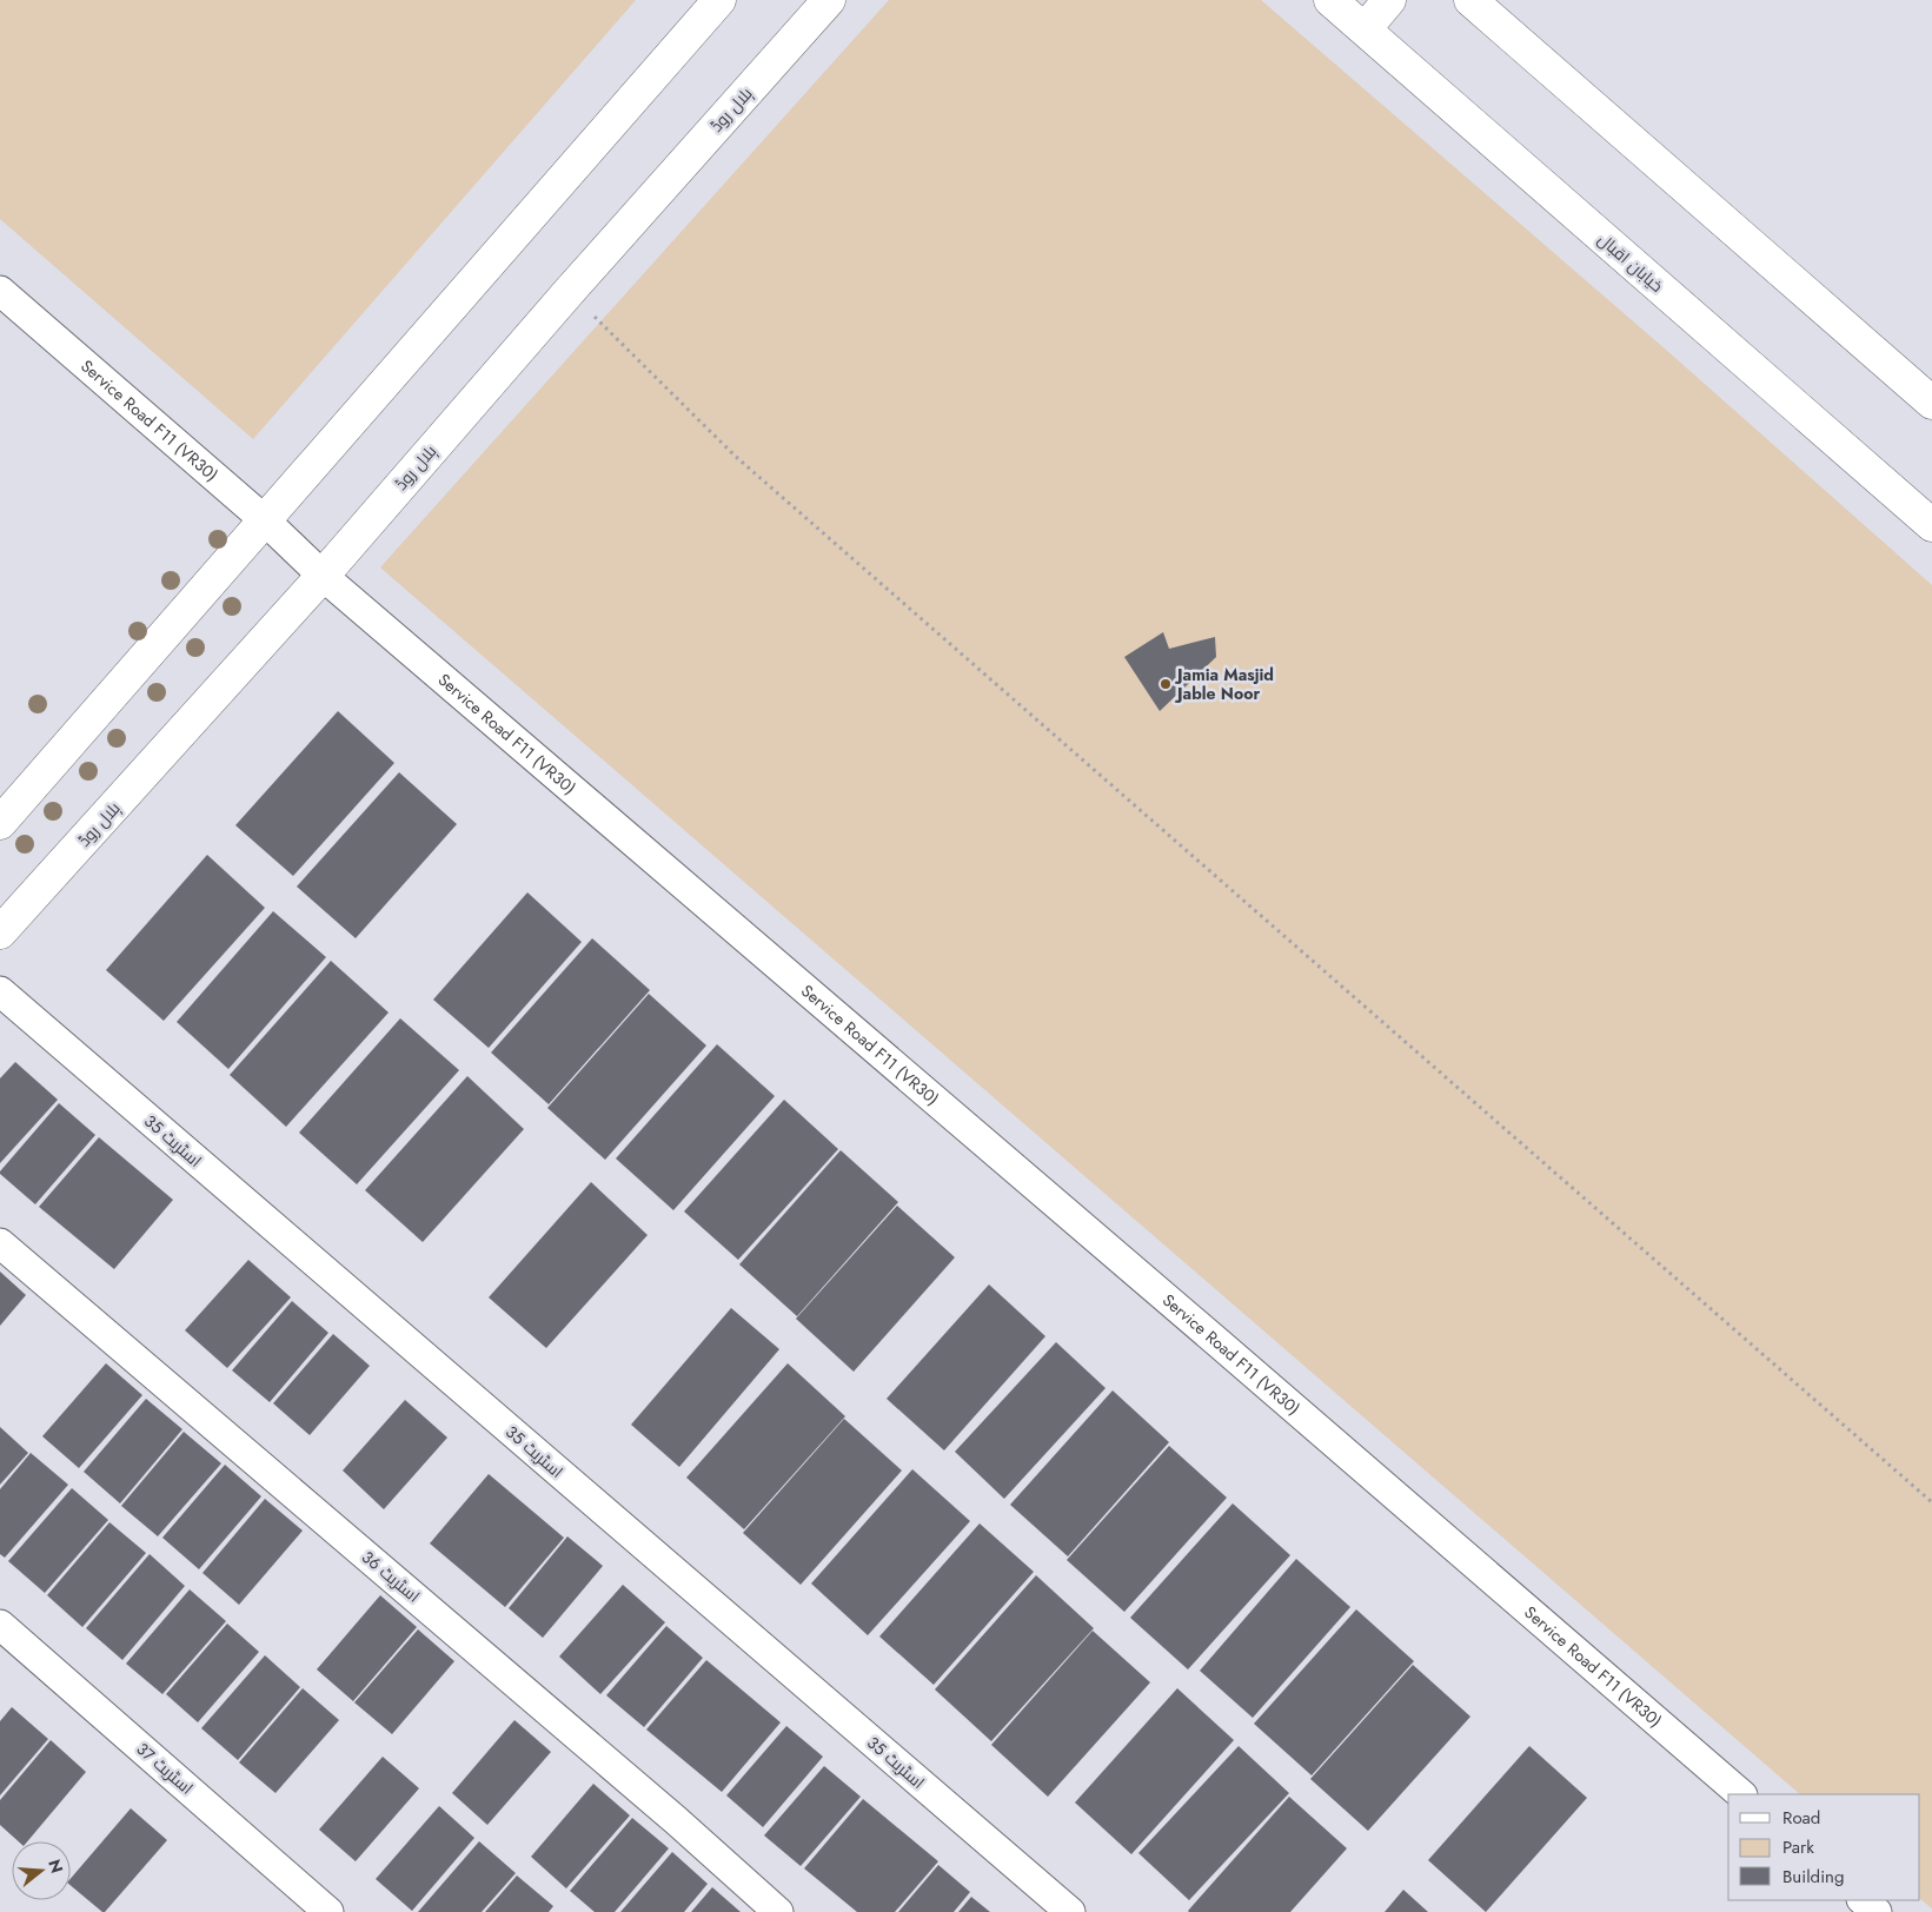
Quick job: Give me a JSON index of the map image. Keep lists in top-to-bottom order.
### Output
{
  "streets": {
    "street": [
      "ہلال روڈ",
      "خیابان اقبال",
      "Service Road F11 (VR30)",
      "اسٹریٹ 35",
      "اسٹریٹ 36",
      "اسٹریٹ 37"
    ]
  },
  "crossings": [
    ["ہلال روڈ", "Service Road F11 (VR30)"]
  ],
  "places": ["Jamia Masjid Jable Noor"],
  "legend": ["Road", "Park", "Building"],
  "north": "right"
}
